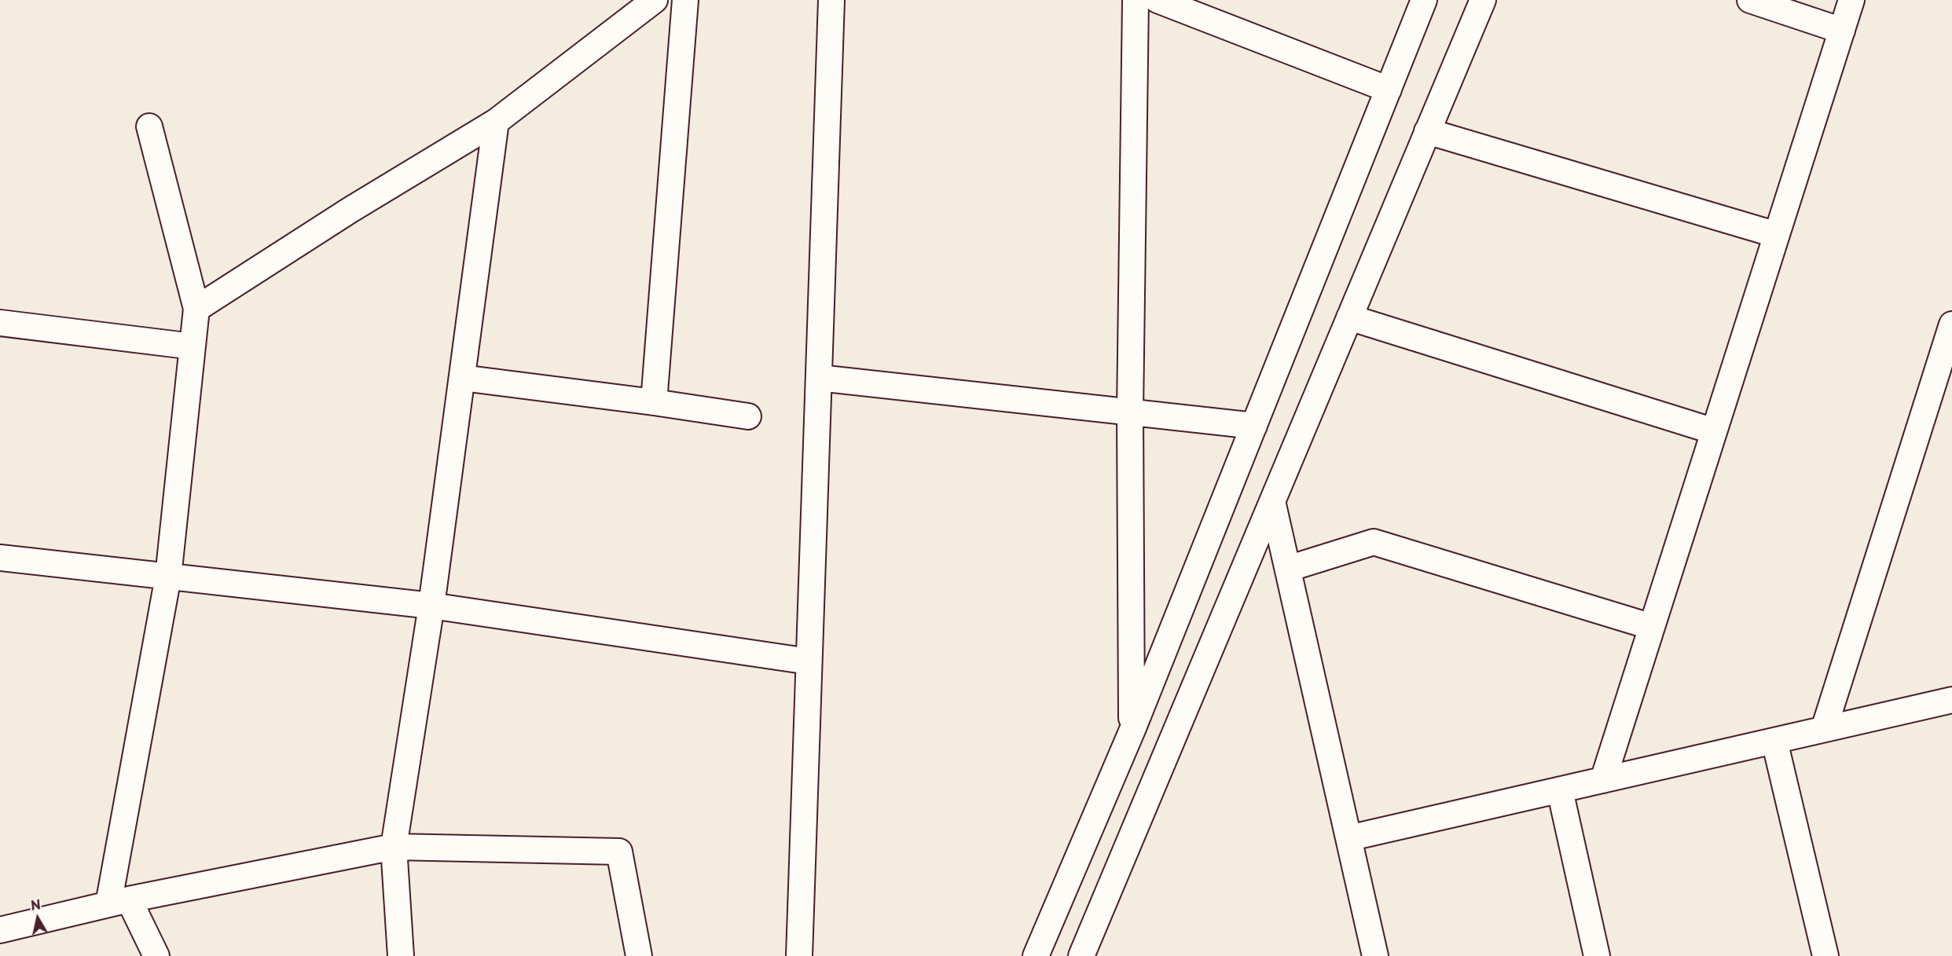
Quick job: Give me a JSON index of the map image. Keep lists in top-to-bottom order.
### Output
{
  "north": "top"
}
